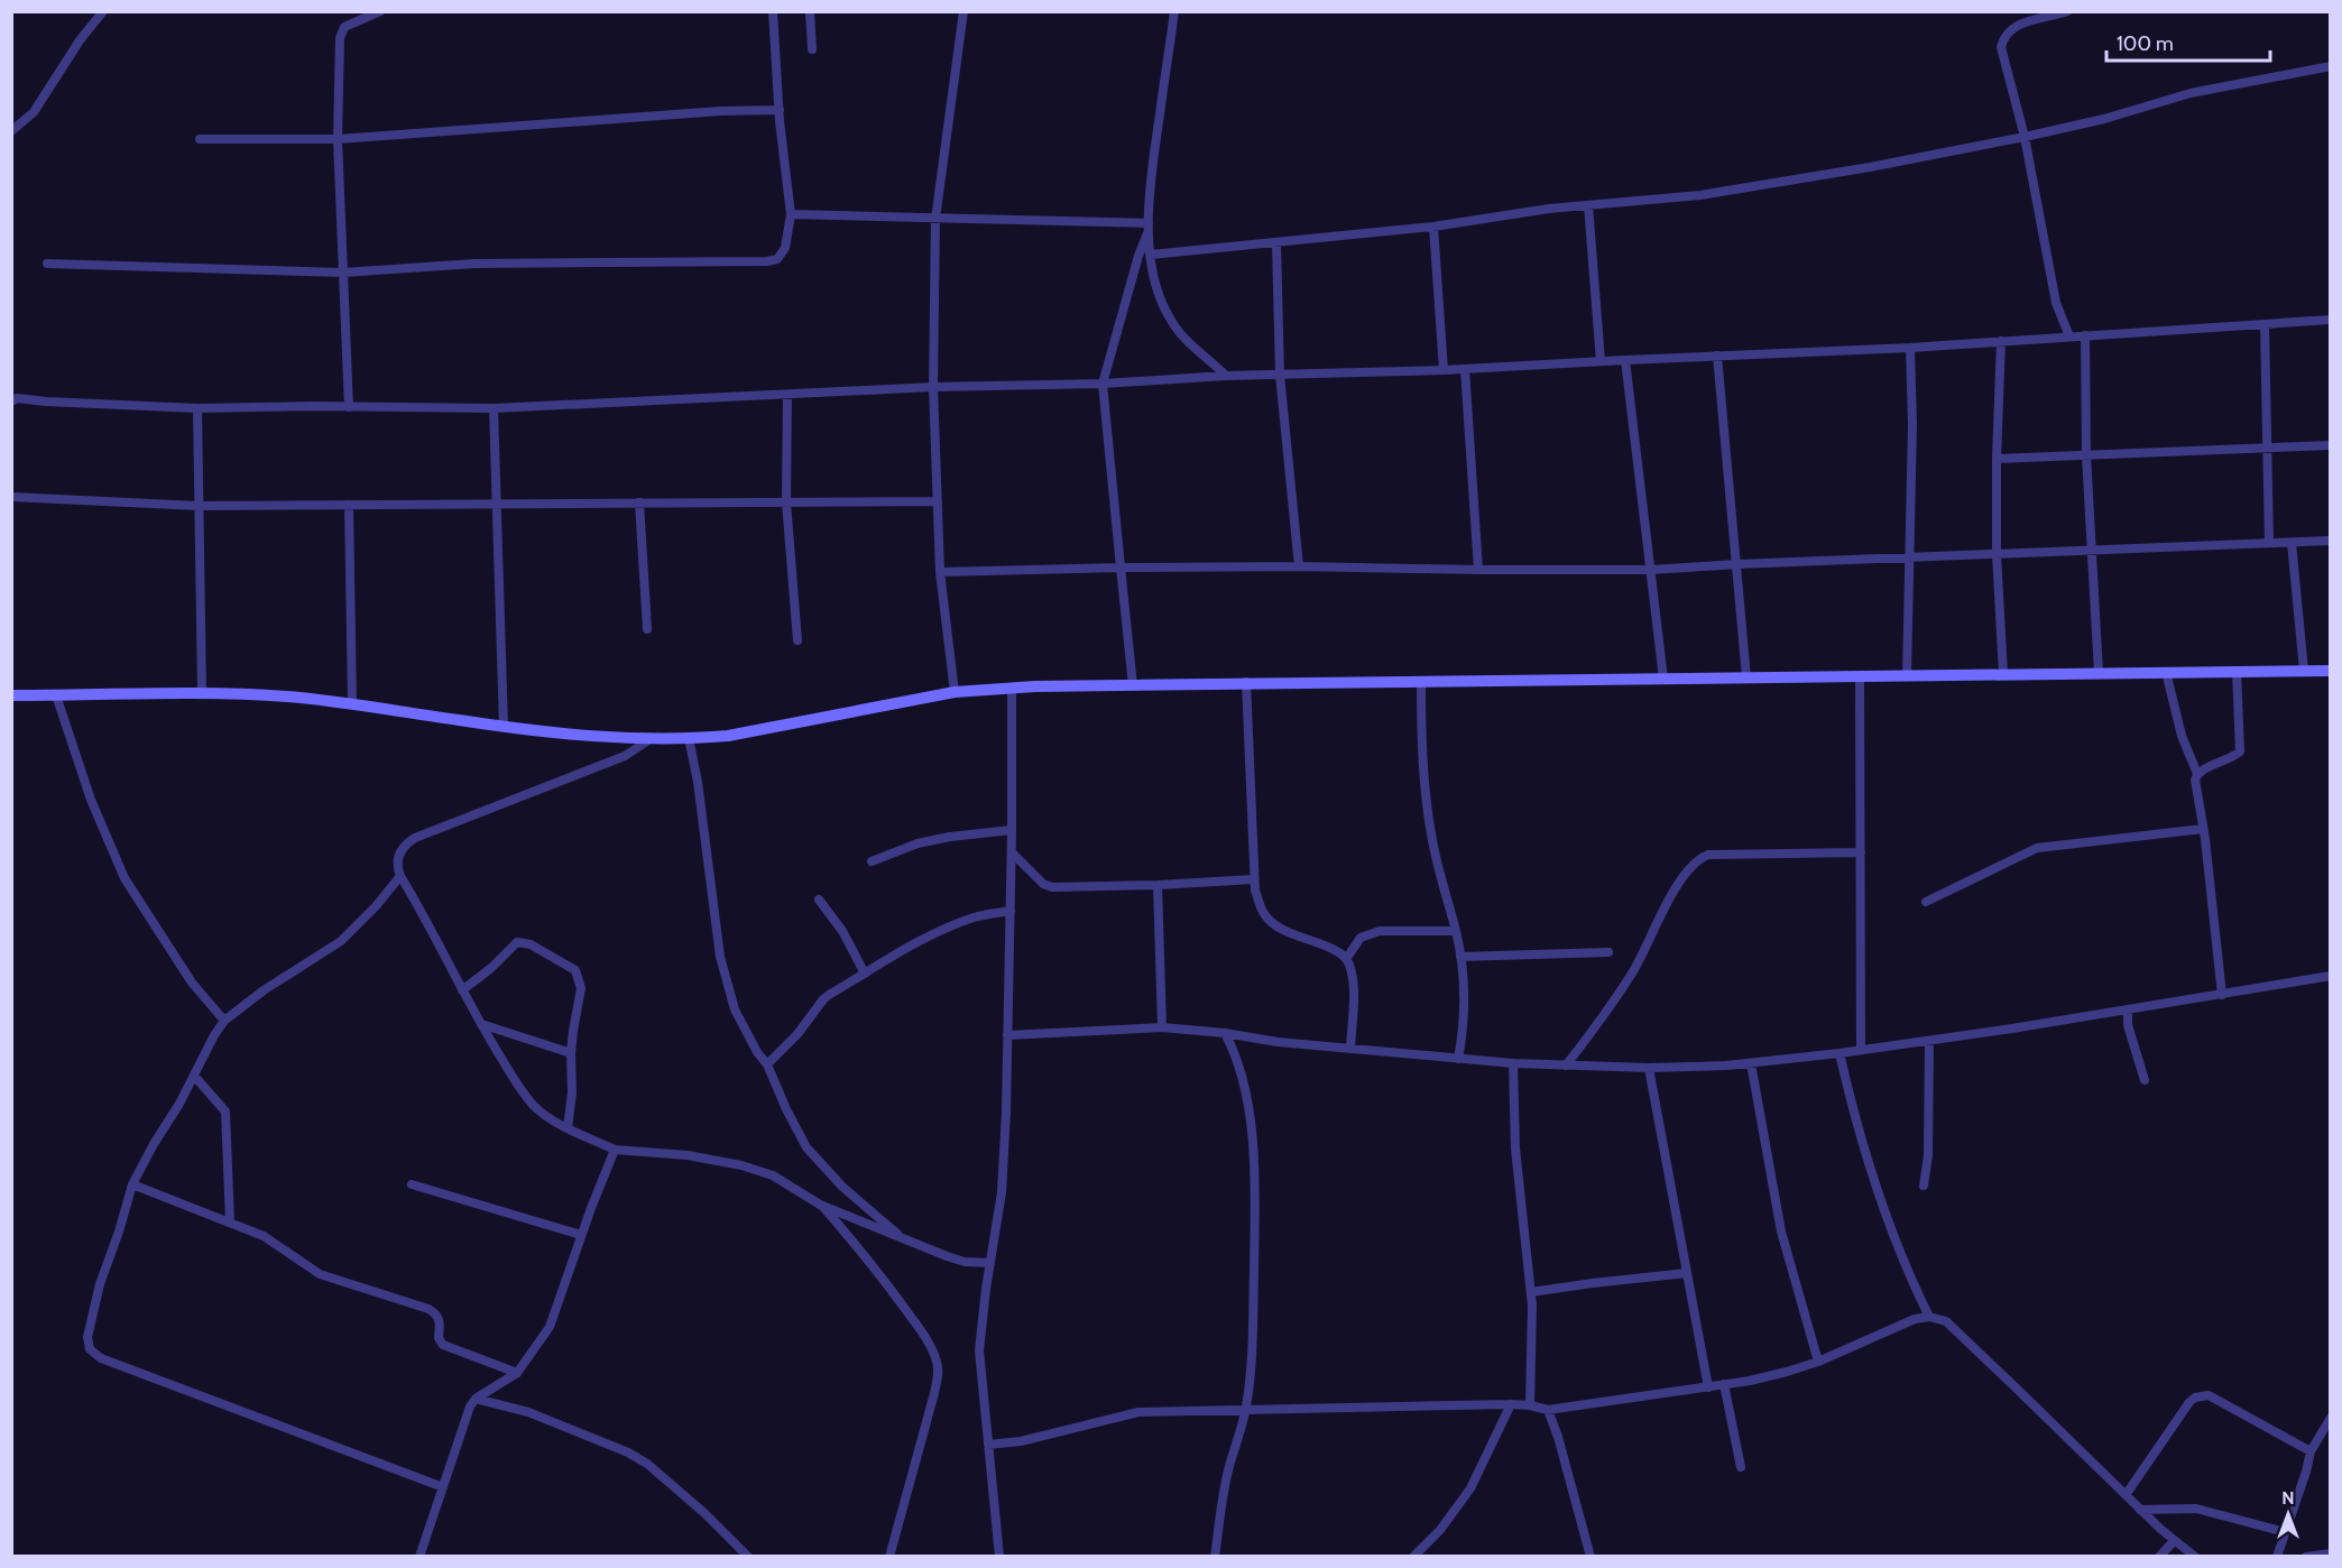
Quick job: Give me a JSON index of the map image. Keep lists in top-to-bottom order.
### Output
{
  "scale_bar": "100 m",
  "north": "top"
}
